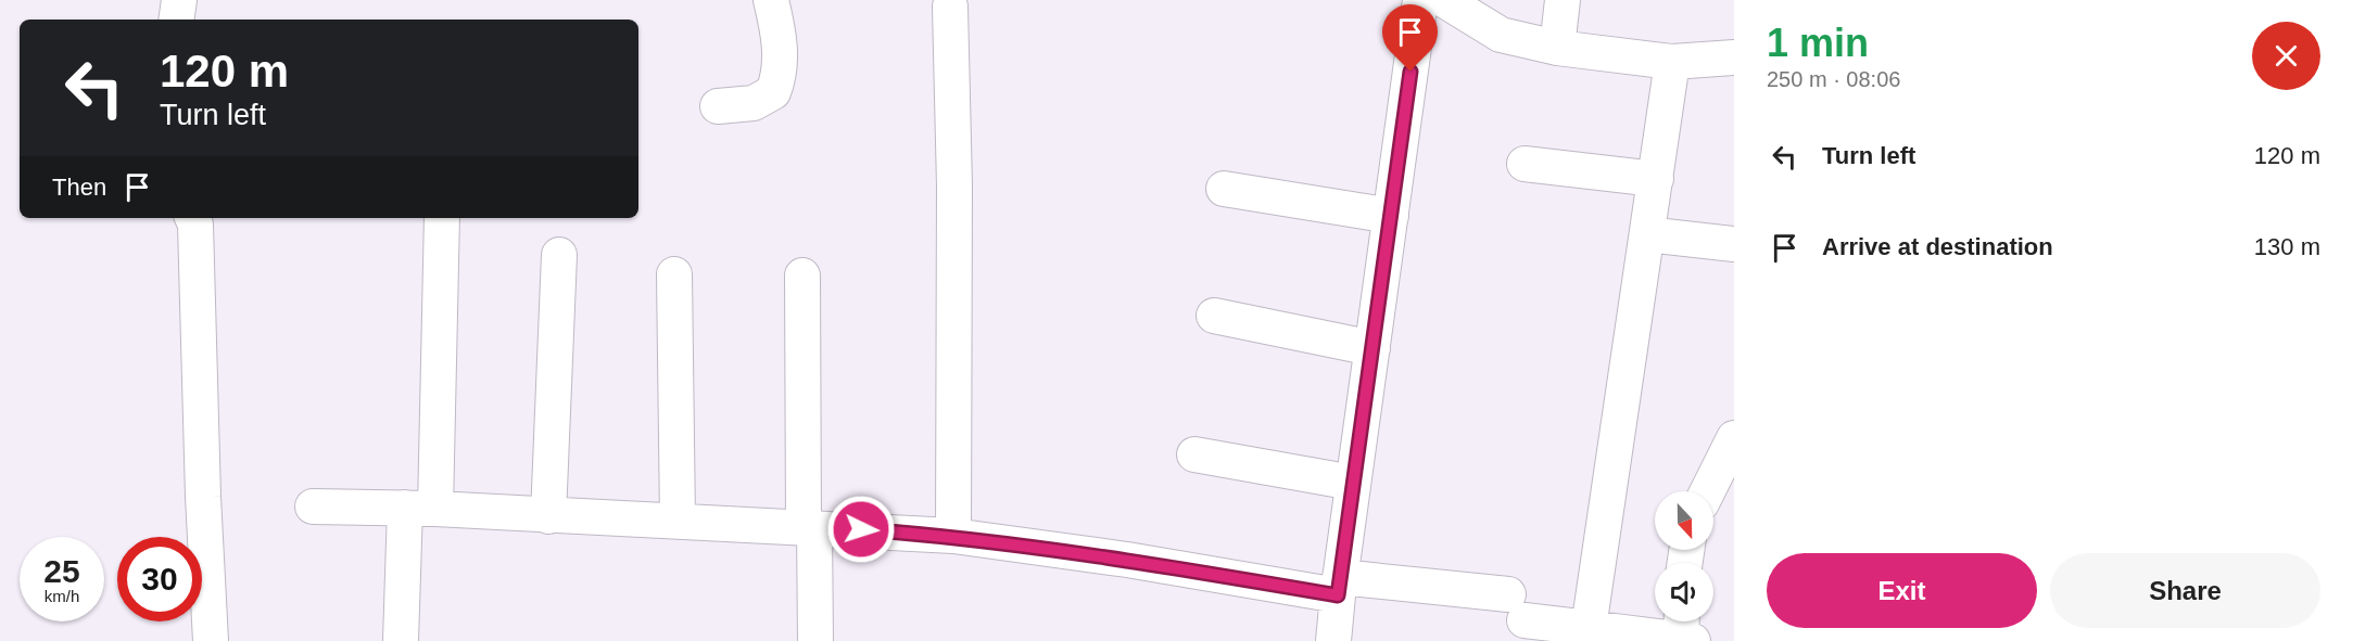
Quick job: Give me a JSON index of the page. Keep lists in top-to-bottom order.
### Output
{
  "north": "bottom",
  "page": {
    "heading": ["1 min", "250 m · 08:06"],
    "turn": ["120 m", "Turn left"],
    "list": [
      {
        "name": "Turn left",
        "value": "120 m"
      },
      {
        "name": "Arrive at destination",
        "value": "130 m"
      }
    ],
    "then": "Then",
    "speed": "25 km/h",
    "limit": "30",
    "buttons": ["Exit", "Share"]
  }
}
